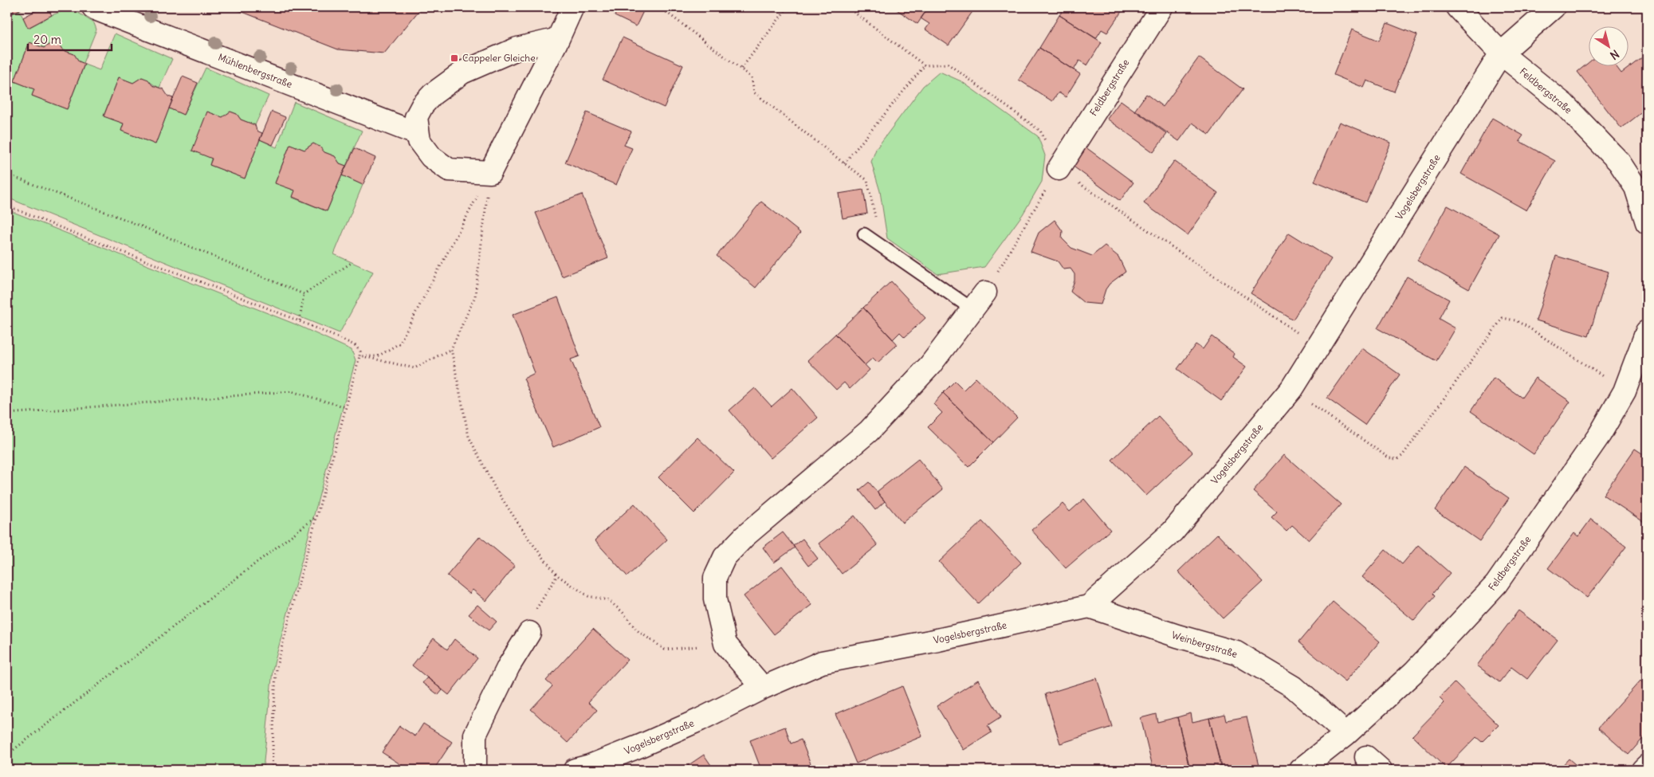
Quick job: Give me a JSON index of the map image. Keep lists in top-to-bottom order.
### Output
{
  "streets": {
    "street": [
      "Mühlenbergstraße",
      "Feldbergstraße",
      "Vogelsbergstraße",
      "Weinbergstraße"
    ]
  },
  "crossings": [
    ["Feldbergstraße", "Vogelsbergstraße"],
    ["Feldbergstraße", "Weinbergstraße"],
    ["Vogelsbergstraße", "Weinbergstraße"]
  ],
  "places": {
    "transit": ["Cappeler Gleiche"]
  },
  "scale_bar": "20 m",
  "north": "bottom right"
}
